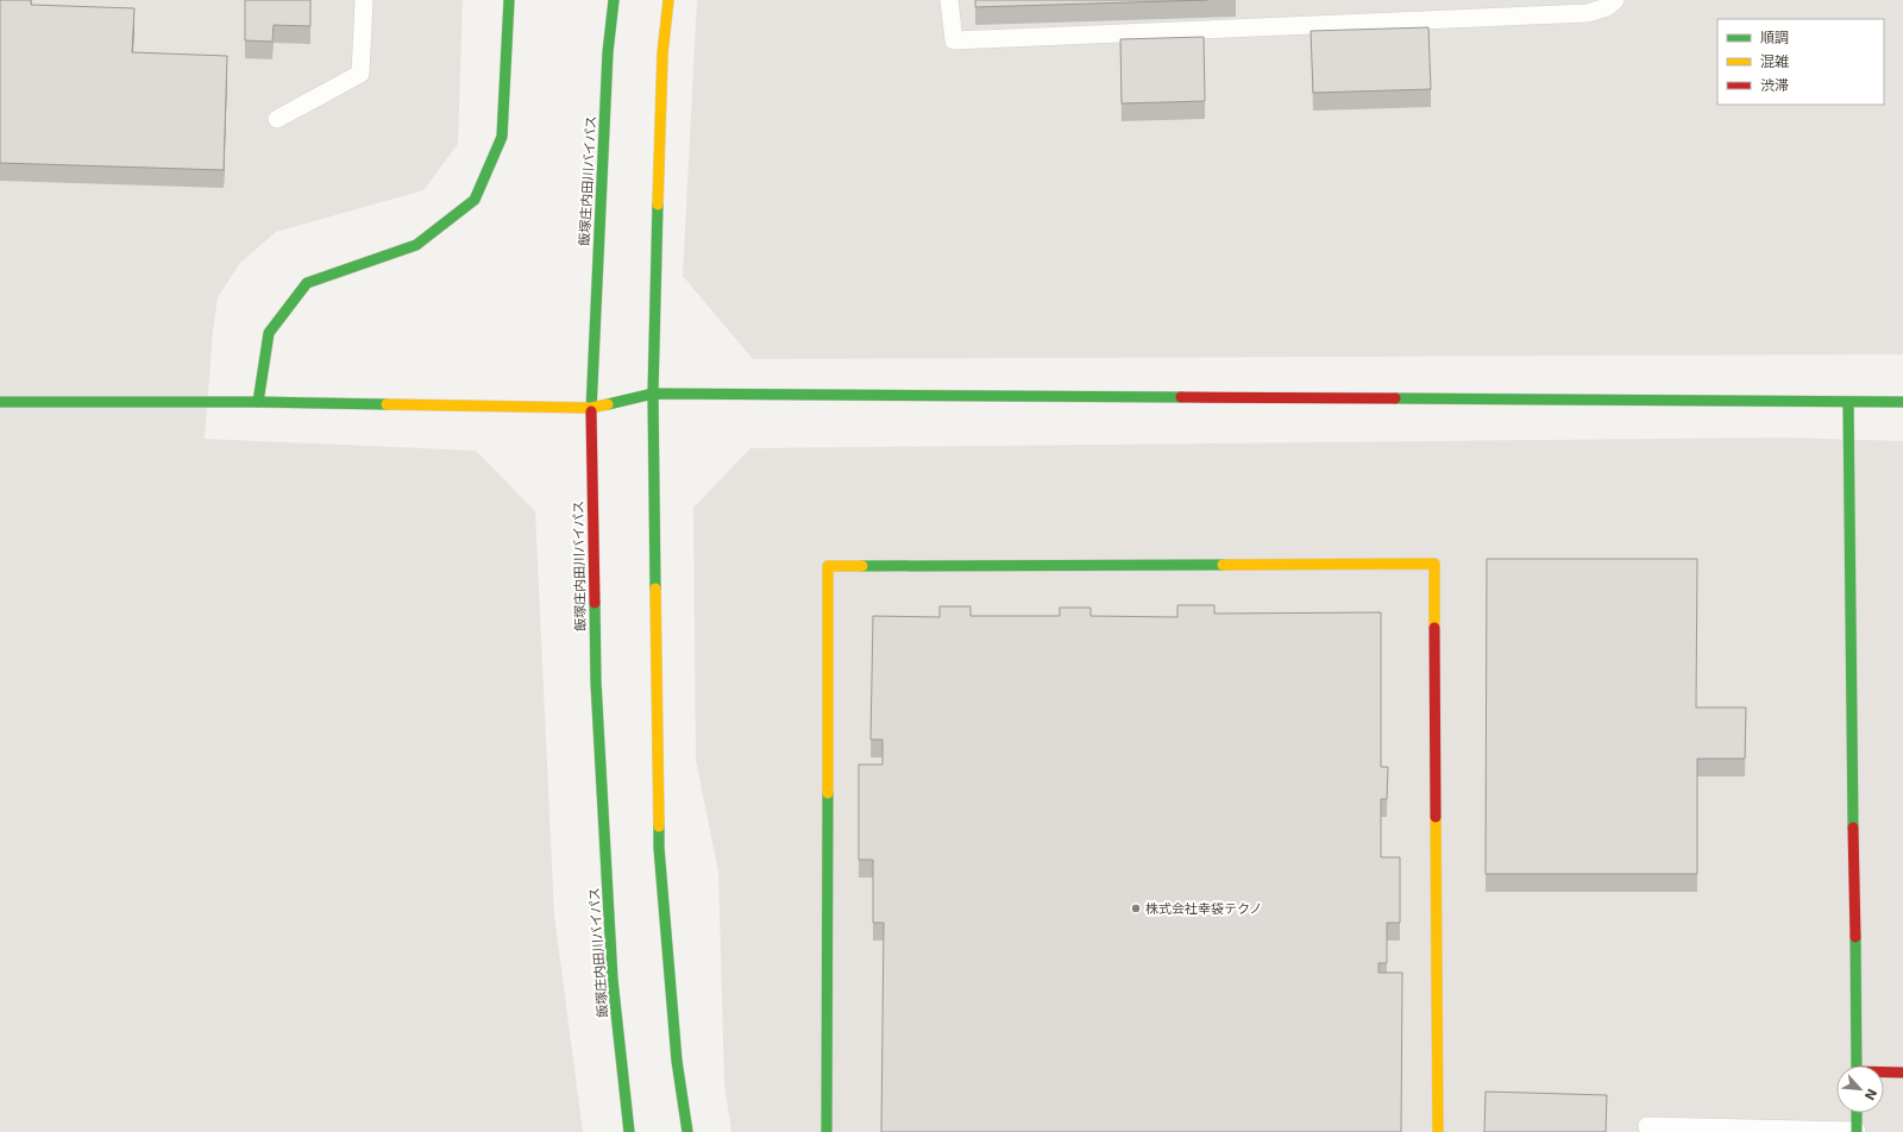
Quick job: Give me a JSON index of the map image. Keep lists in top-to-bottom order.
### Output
{
  "streets": {
    "main road": ["飯塚庄内田川バイパス"]
  },
  "places": ["株式会社幸袋テクノ"],
  "legend": ["順調", "混雑", "渋滞"],
  "north": "bottom right"
}
